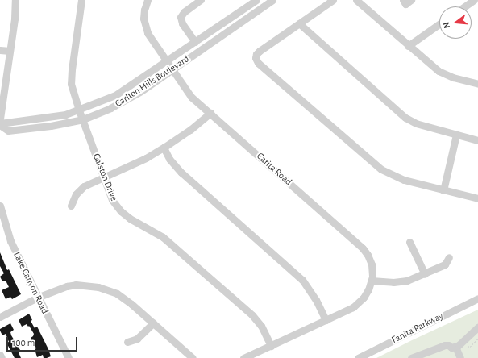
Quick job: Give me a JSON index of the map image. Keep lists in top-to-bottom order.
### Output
{
  "streets": {
    "street": [
      "Carlton Hills Boulevard",
      "Carita Road",
      "Galston Drive",
      "Lake Canyon Road",
      "Fanita Parkway"
    ]
  },
  "crossings": [
    ["Carlton Hills Boulevard", "Carita Road"],
    ["Carlton Hills Boulevard", "Galston Drive"]
  ],
  "scale_bar": "100 m",
  "north": "left"
}
